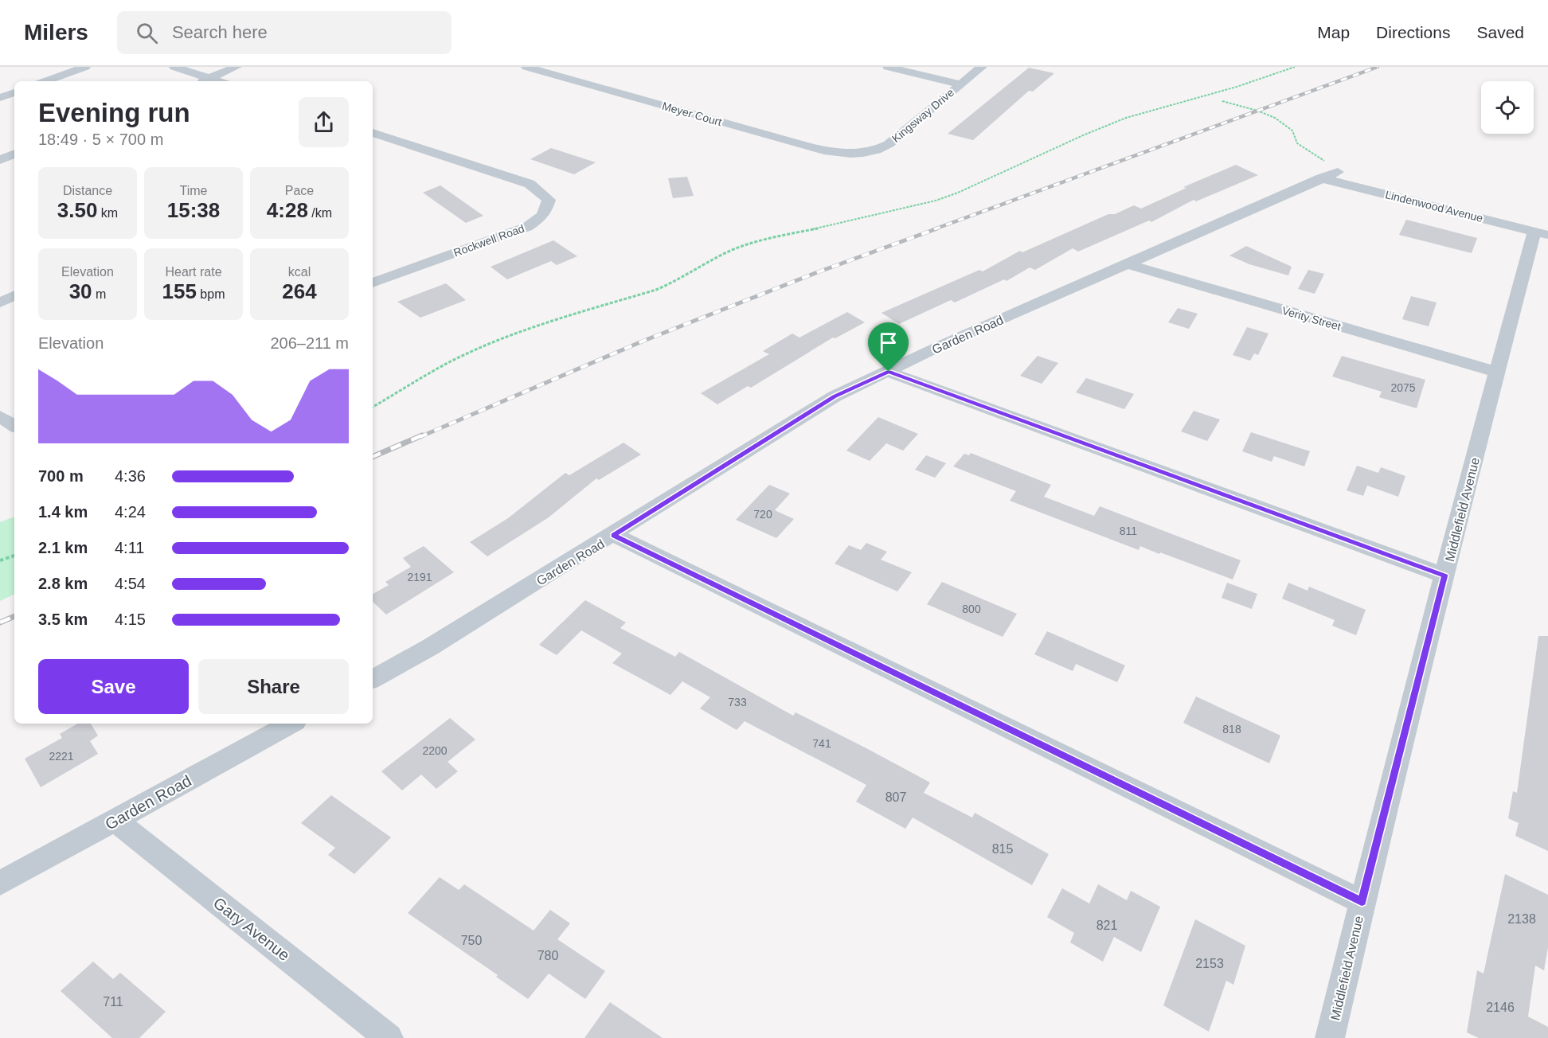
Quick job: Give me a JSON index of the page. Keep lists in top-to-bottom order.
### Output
{
  "streets": {
    "street": [
      "Meyer Court",
      "Kingsway Drive",
      "Lindenwood Avenue",
      "Rockwell Road",
      "Verity Street",
      "Garden Road",
      "Middlefield Avenue",
      "Gary Avenue"
    ]
  },
  "crossings": [
    ["Meyer Court", "Kingsway Drive"],
    ["Lindenwood Avenue", "Garden Road"],
    ["Lindenwood Avenue", "Middlefield Avenue"],
    ["Verity Street", "Garden Road"],
    ["Verity Street", "Middlefield Avenue"],
    ["Garden Road", "Gary Avenue"]
  ],
  "house_numbers": [
    "2075",
    "720",
    "811",
    "2191",
    "800",
    "733",
    "818",
    "741",
    "2200",
    "2221",
    "807",
    "815",
    "2138",
    "821",
    "750",
    "780",
    "2153",
    "711",
    "2146"
  ],
  "page": {
    "header": "Milers",
    "search": "Search here",
    "nav": ["Map", "Directions", "Saved"],
    "heading": ["Evening run", "18:49 · 5 × 700 m"],
    "stats": [
      ["Distance", "3.50 km"],
      ["Time", "15:38"],
      ["Pace", "4:28 /km"],
      ["Elevation", "30 m"],
      ["Heart rate", "155 bpm"],
      ["kcal", "264"]
    ],
    "chart": ["Elevation", "206–211 m"],
    "list": [
      {
        "name": "700 m",
        "note": "4:36"
      },
      {
        "name": "1.4 km",
        "note": "4:24"
      },
      {
        "name": "2.1 km",
        "note": "4:11"
      },
      {
        "name": "2.8 km",
        "note": "4:54"
      },
      {
        "name": "3.5 km",
        "note": "4:15"
      }
    ],
    "buttons": ["Save", "Share"]
  }
}
